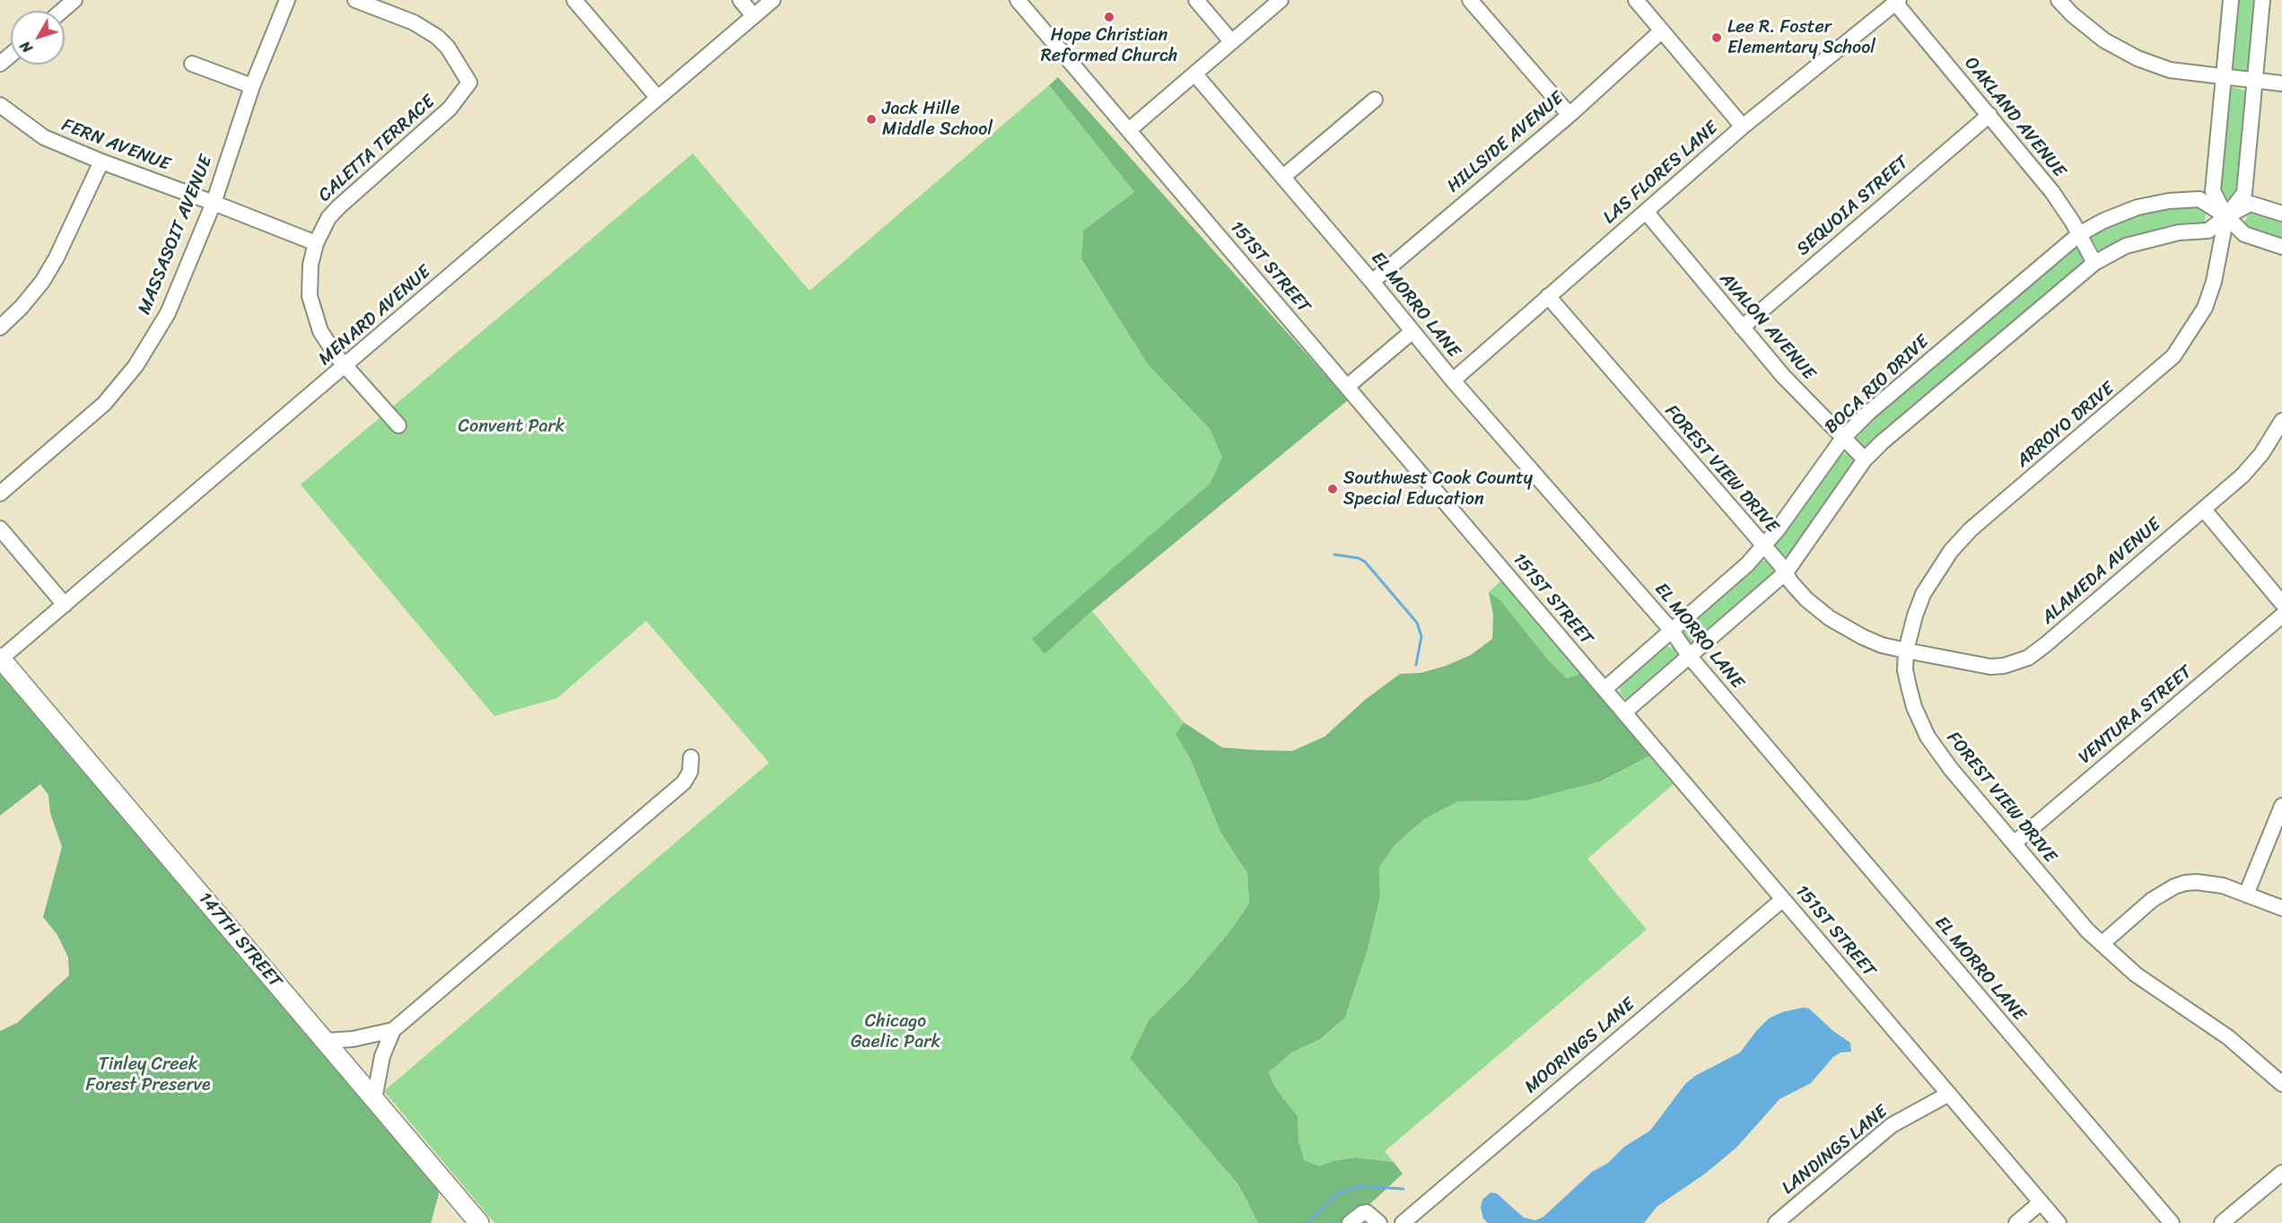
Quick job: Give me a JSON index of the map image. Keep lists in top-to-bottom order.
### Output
{
  "streets": {
    "main road": ["147TH STREET"],
    "street": [
      "OAKLAND AVENUE",
      "HILLSIDE AVENUE",
      "FERN AVENUE",
      "CALETTA TERRACE",
      "LAS FLORES LANE",
      "SEQUOIA STREET",
      "MASSASOIT AVENUE",
      "151ST STREET",
      "EL MORRO LANE",
      "MENARD AVENUE",
      "AVALON AVENUE",
      "BOCA RIO DRIVE",
      "ARROYO DRIVE",
      "FOREST VIEW DRIVE",
      "ALAMEDA AVENUE",
      "VENTURA STREET",
      "MOORINGS LANE",
      "LANDINGS LANE"
    ]
  },
  "crossings": [
    ["OAKLAND AVENUE", "LAS FLORES LANE"],
    ["OAKLAND AVENUE", "SEQUOIA STREET"],
    ["OAKLAND AVENUE", "BOCA RIO DRIVE"],
    ["HILLSIDE AVENUE", "EL MORRO LANE"],
    ["FERN AVENUE", "CALETTA TERRACE"],
    ["FERN AVENUE", "MASSASOIT AVENUE"],
    ["CALETTA TERRACE", "MENARD AVENUE"],
    ["LAS FLORES LANE", "EL MORRO LANE"],
    ["LAS FLORES LANE", "AVALON AVENUE"],
    ["LAS FLORES LANE", "FOREST VIEW DRIVE"],
    ["SEQUOIA STREET", "AVALON AVENUE"],
    ["151ST STREET", "BOCA RIO DRIVE"],
    ["151ST STREET", "MOORINGS LANE"],
    ["151ST STREET", "LANDINGS LANE"],
    ["EL MORRO LANE", "BOCA RIO DRIVE"],
    ["MENARD AVENUE", "147TH STREET"],
    ["AVALON AVENUE", "BOCA RIO DRIVE"],
    ["BOCA RIO DRIVE", "ARROYO DRIVE"],
    ["BOCA RIO DRIVE", "FOREST VIEW DRIVE"],
    ["ARROYO DRIVE", "FOREST VIEW DRIVE"],
    ["ARROYO DRIVE", "ALAMEDA AVENUE"],
    ["FOREST VIEW DRIVE", "ALAMEDA AVENUE"],
    ["FOREST VIEW DRIVE", "VENTURA STREET"]
  ],
  "parks": ["Convent Park", "Chicago Gaelic Park", "Tinley Creek Forest Preserve"],
  "places": [
    "Hope Christian Reformed Church",
    "Lee R. Foster Elementary School",
    "Jack Hille Middle School",
    "Southwest Cook County Special Education"
  ],
  "north": "bottom left"
}
